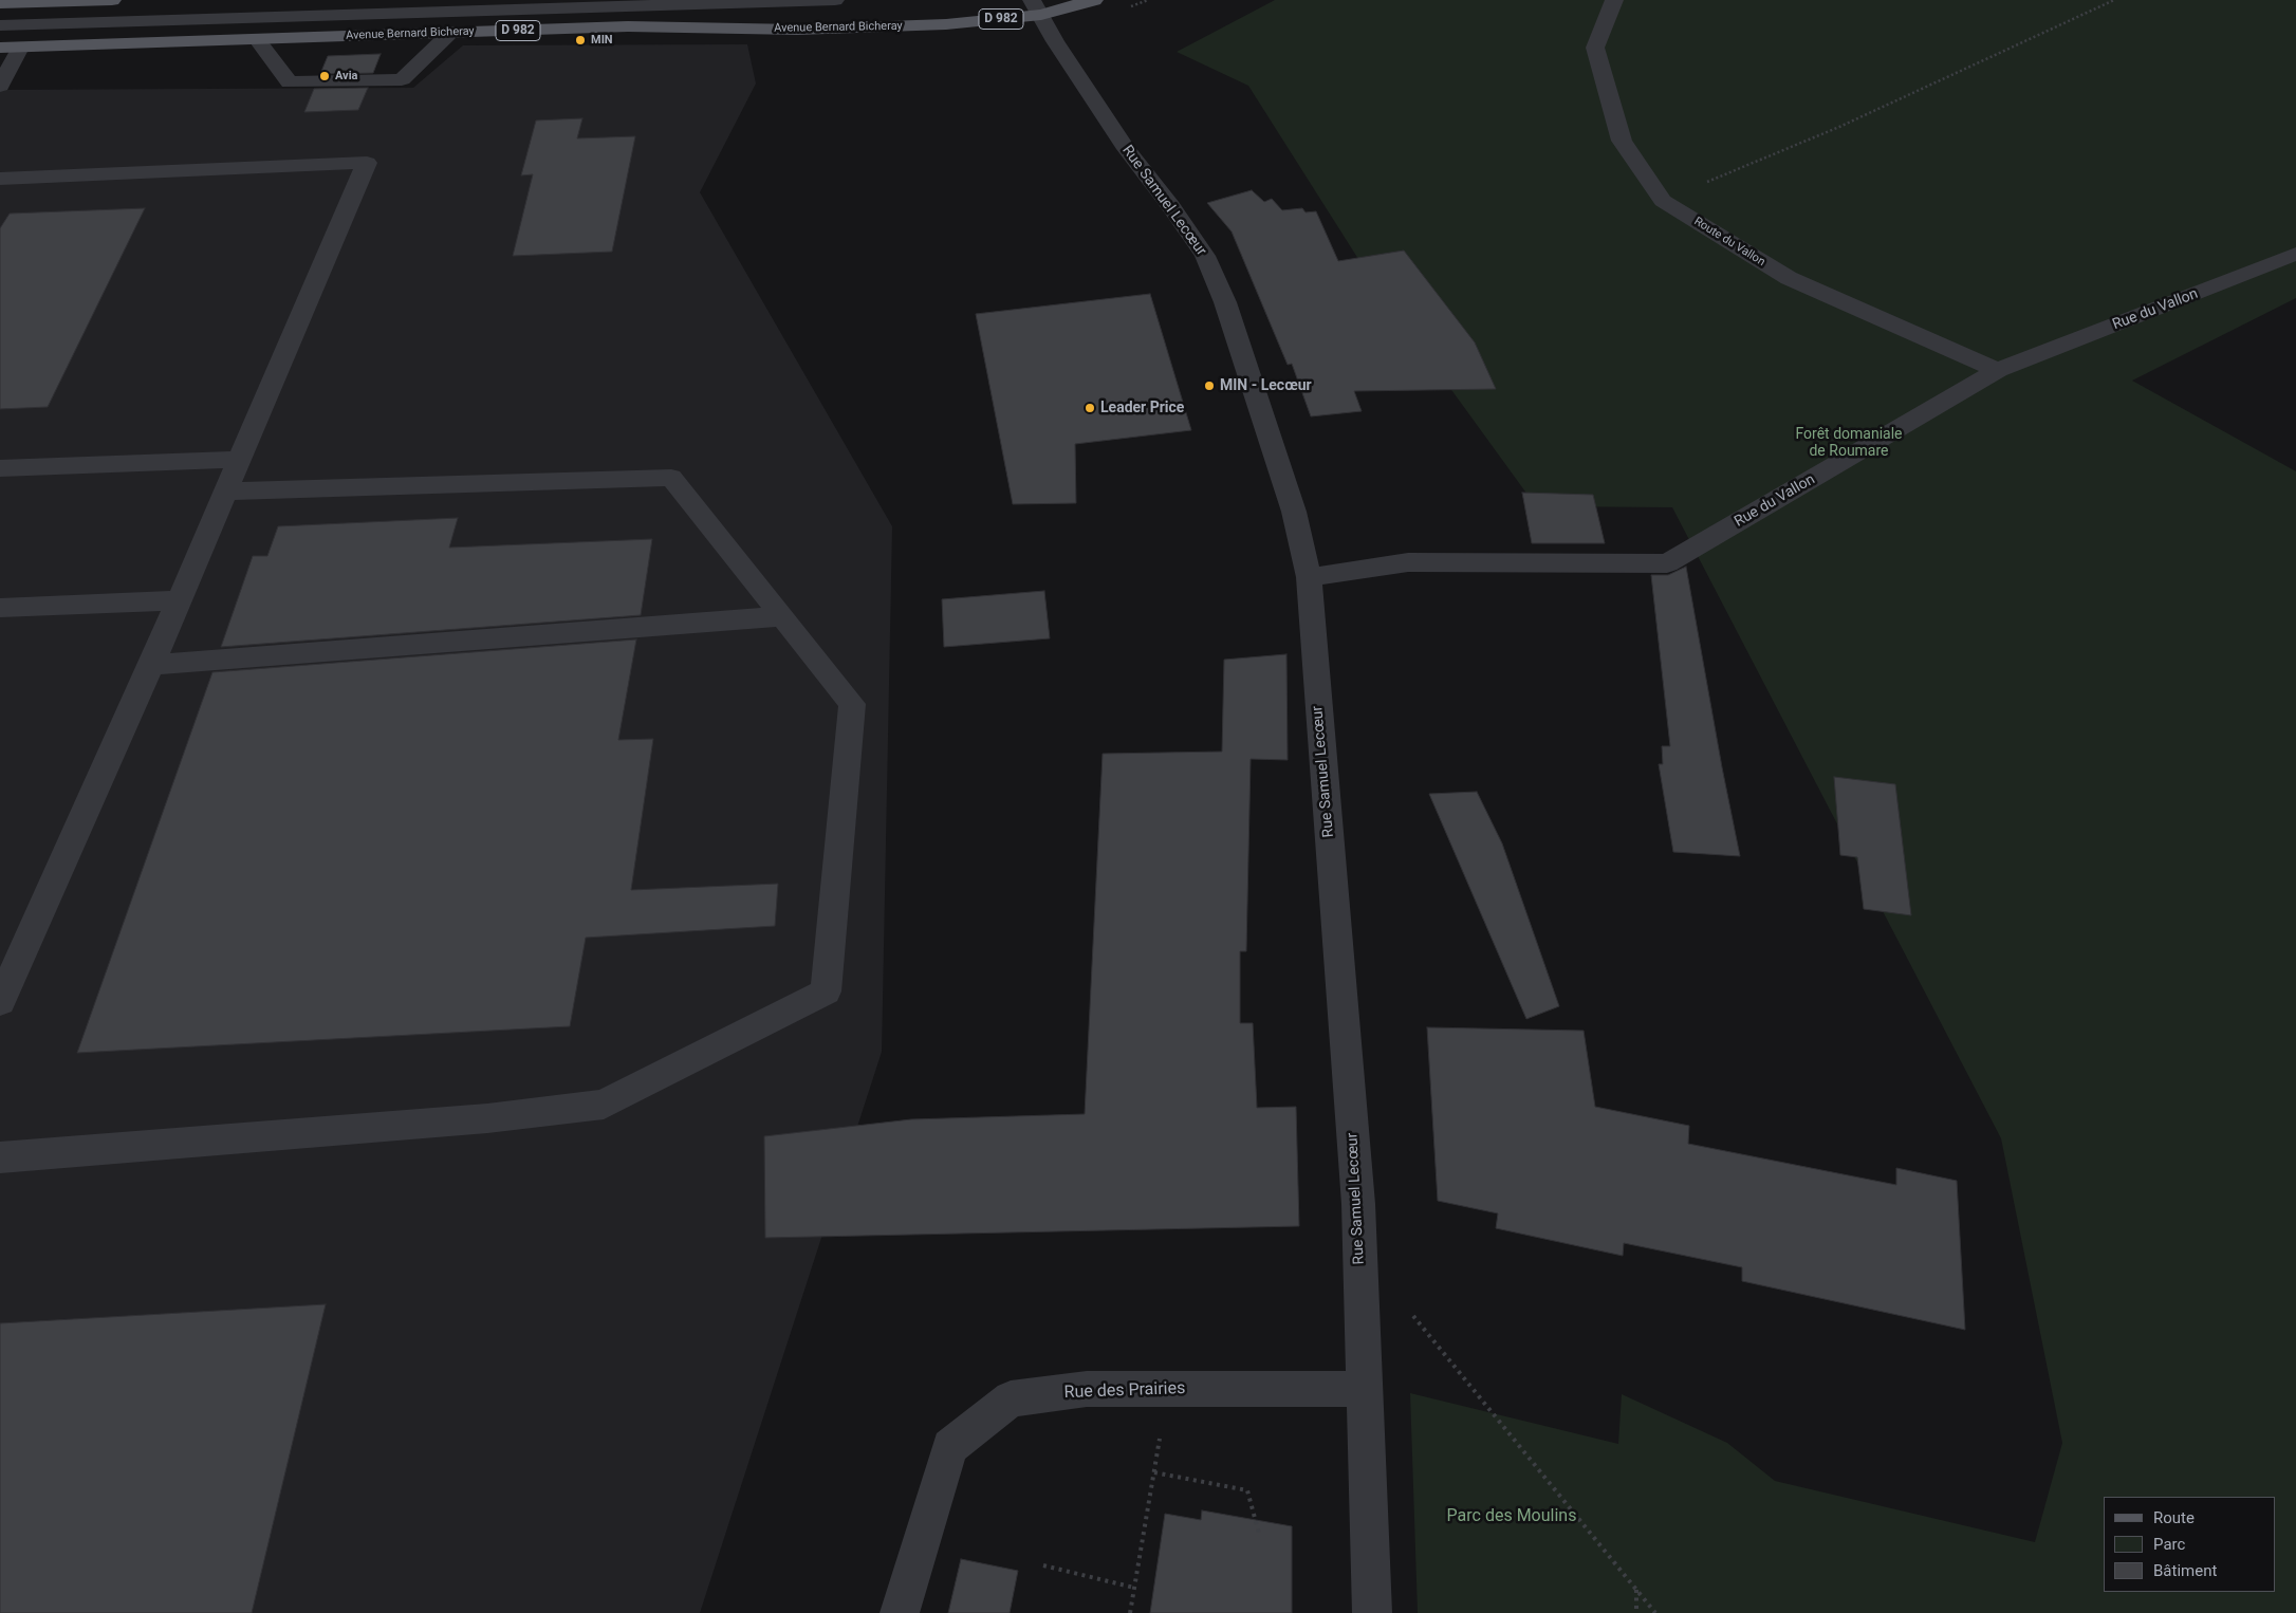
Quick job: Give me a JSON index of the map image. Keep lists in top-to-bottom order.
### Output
{
  "streets": {
    "main road": ["D 982", "Avenue Bernard Bicheray"],
    "street": [
      "Rue Samuel Lecœur",
      "Route du Vallon",
      "Rue du Vallon",
      "Rue des Prairies"
    ]
  },
  "crossings": [
    ["D 982", "Avenue Bernard Bicheray"],
    ["D 982", "Rue Samuel Lecœur"],
    ["Avenue Bernard Bicheray", "Rue Samuel Lecœur"],
    ["Rue Samuel Lecœur", "Rue du Vallon"],
    ["Rue Samuel Lecœur", "Rue des Prairies"],
    ["Route du Vallon", "Rue du Vallon"]
  ],
  "parks": ["Forêt domaniale de Roumare", "Parc des Moulins"],
  "places": [
    "MIN",
    "Avia",
    "MIN - Lecœur",
    "Leader Price"
  ],
  "legend": ["Route", "Parc", "Bâtiment"]
}
